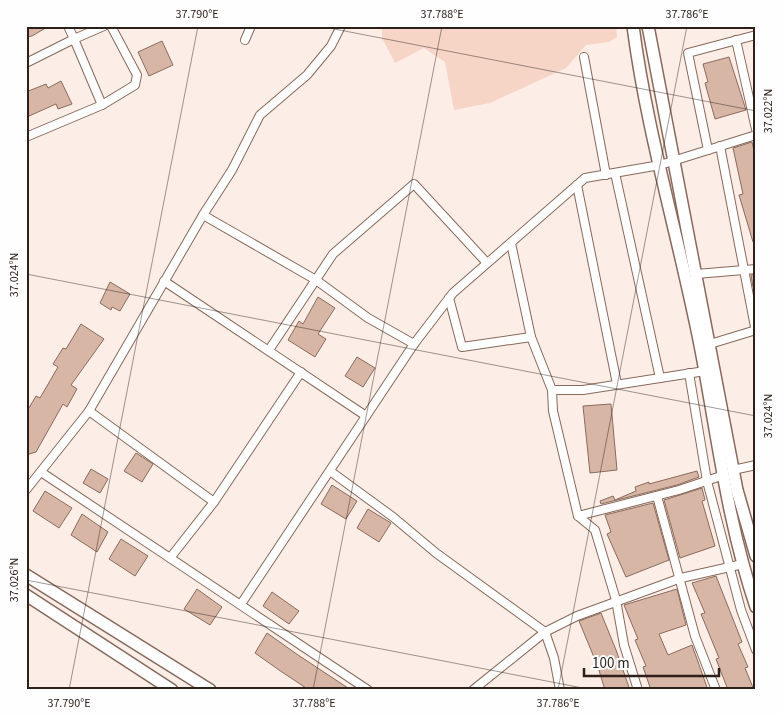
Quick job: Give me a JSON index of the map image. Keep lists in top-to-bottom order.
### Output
{
  "scale_bar": "100 m",
  "coordinates": [
    "37.790°E",
    "37.788°E",
    "37.786°E",
    "37.022°N",
    "37.024°N",
    "37.026°N"
  ]
}
